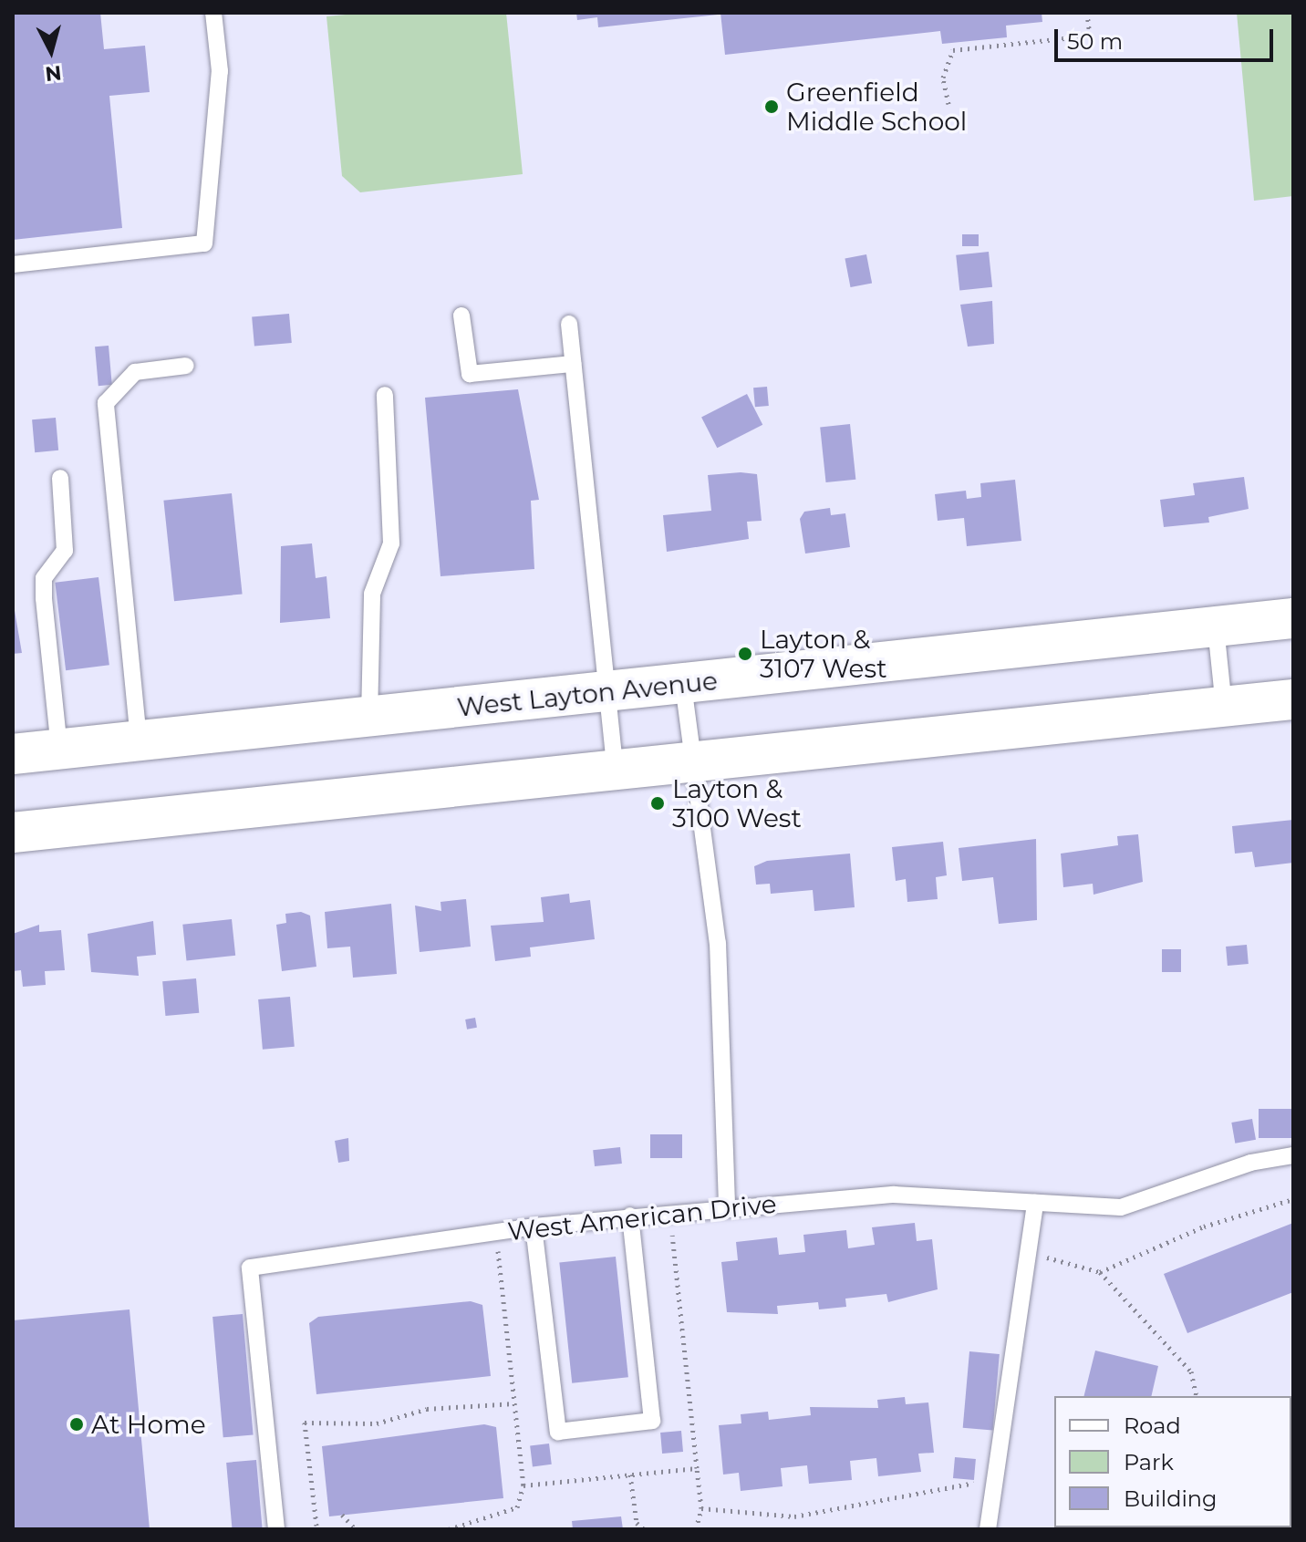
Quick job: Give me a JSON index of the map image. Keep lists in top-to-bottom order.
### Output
{
  "streets": {
    "main road": ["West Layton Avenue"],
    "lane": ["West American Drive"]
  },
  "places": [
    "Greenfield Middle School",
    "Layton & 3107 West",
    "Layton & 3100 West",
    "At Home"
  ],
  "legend": ["Road", "Park", "Building"],
  "scale_bar": "50 m",
  "north": "bottom"
}
